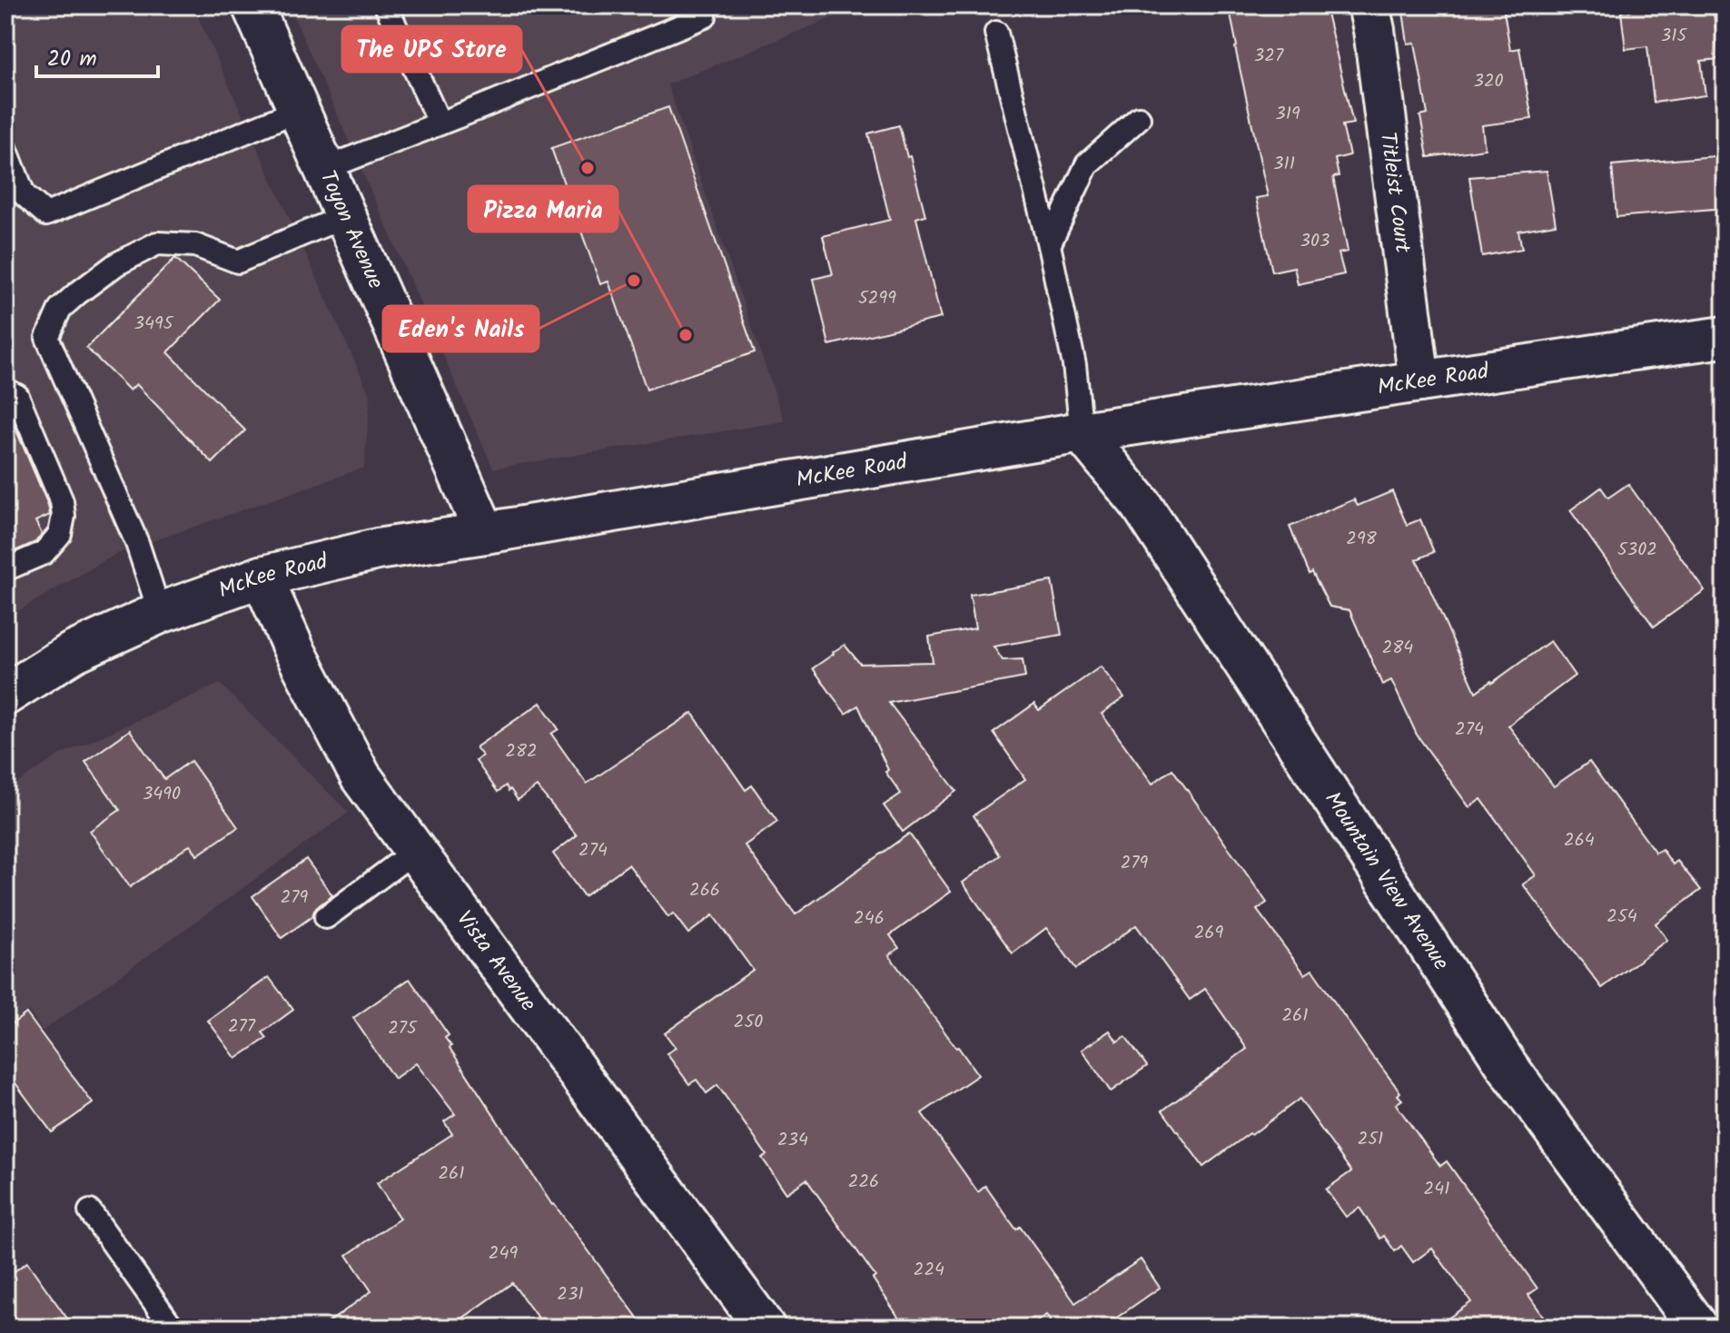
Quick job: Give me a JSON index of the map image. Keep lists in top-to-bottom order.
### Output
{
  "streets": {
    "street": [
      "Titleist Court",
      "Toyon Avenue",
      "McKee Road",
      "Mountain View Avenue",
      "Vista Avenue"
    ]
  },
  "crossings": [
    ["Titleist Court", "McKee Road"],
    ["Toyon Avenue", "McKee Road"],
    ["McKee Road", "Mountain View Avenue"],
    ["McKee Road", "Vista Avenue"]
  ],
  "places": ["The UPS Store", "Eden's Nails", "Pizza Maria"],
  "house_numbers": [
    "315",
    "327",
    "320",
    "319",
    "311",
    "303",
    "5299",
    "3495",
    "298",
    "5302",
    "284",
    "274",
    "282",
    "3490",
    "264",
    "274",
    "279",
    "266",
    "279",
    "254",
    "246",
    "269",
    "261",
    "250",
    "277",
    "275",
    "251",
    "234",
    "261",
    "226",
    "241",
    "249",
    "224",
    "231"
  ],
  "scale_bar": "20 m"
}
